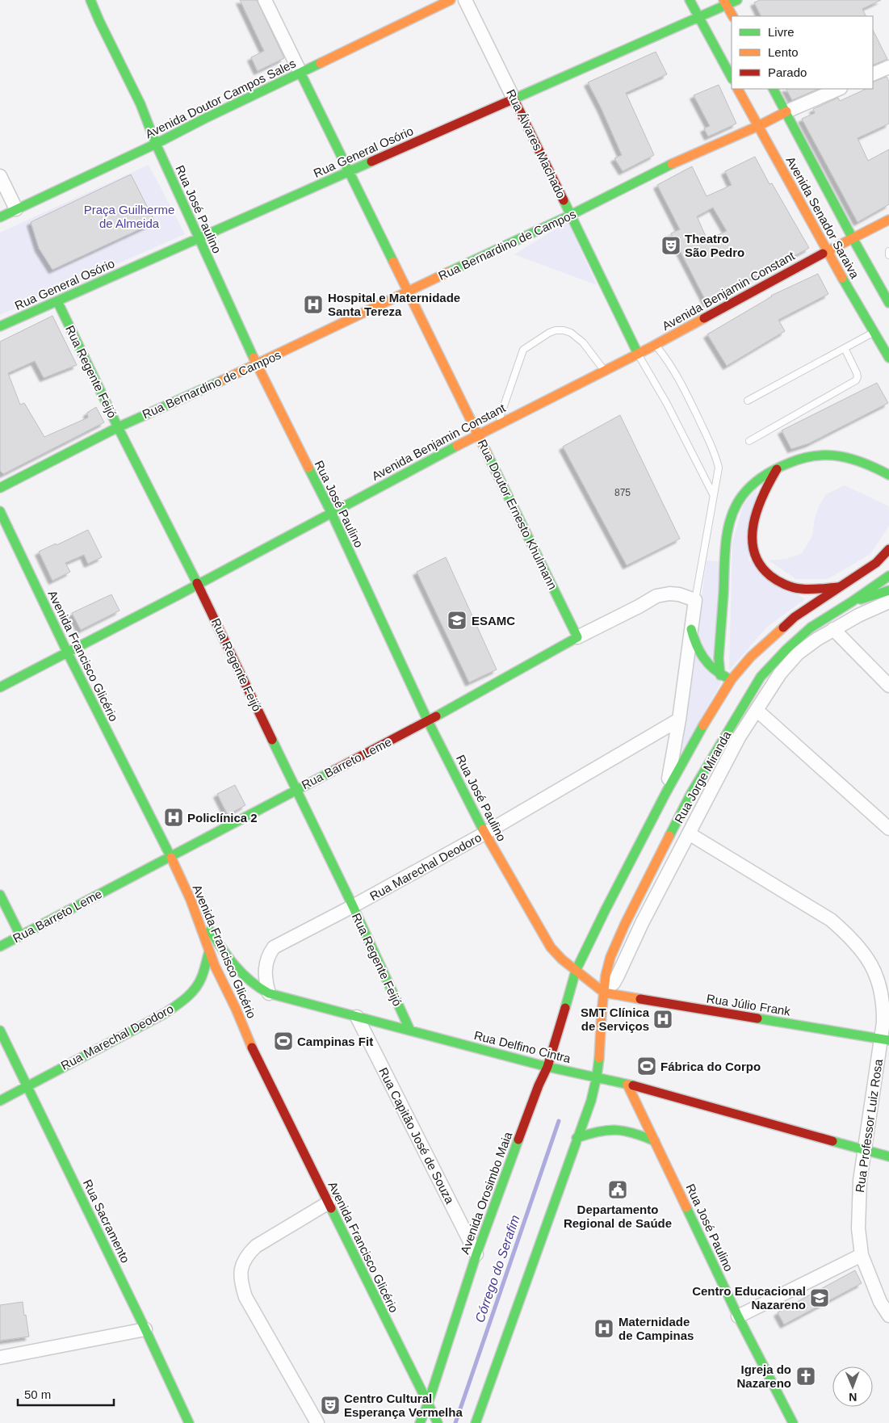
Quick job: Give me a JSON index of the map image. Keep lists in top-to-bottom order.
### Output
{
  "streets": {
    "main road": [
      "Avenida Doutor Campos Sales",
      "Rua Álvares Machado",
      "Rua General Osório",
      "Rua José Paulino",
      "Avenida Senador Saraiva",
      "Rua Bernardino de Campos",
      "Avenida Benjamin Constant",
      "Rua Regente Feijó",
      "Rua Doutor Ernesto Khulmann",
      "Avenida Francisco Glicério",
      "Rua Barreto Leme",
      "Rua Jorge Miranda",
      "Rua Marechal Deodoro",
      "Rua Júlio Frank",
      "Rua Delfino Cintra",
      "Avenida Orosimbo Maia",
      "Rua Sacramento"
    ],
    "street": ["Rua Professor Luiz Rosa", "Rua Capitão José de Souza"]
  },
  "crossings": [
    ["Avenida Doutor Campos Sales", "Rua José Paulino"],
    ["Avenida Doutor Campos Sales", "Rua Doutor Ernesto Khulmann"],
    ["Rua Álvares Machado", "Rua General Osório"],
    ["Rua Álvares Machado", "Rua Bernardino de Campos"],
    ["Rua Álvares Machado", "Avenida Benjamin Constant"],
    ["Rua General Osório", "Rua José Paulino"],
    ["Rua General Osório", "Rua Regente Feijó"],
    ["Rua General Osório", "Rua Doutor Ernesto Khulmann"],
    ["Rua José Paulino", "Rua Bernardino de Campos"],
    ["Rua José Paulino", "Avenida Benjamin Constant"],
    ["Rua José Paulino", "Rua Barreto Leme"],
    ["Rua José Paulino", "Rua Jorge Miranda"],
    ["Rua José Paulino", "Rua Marechal Deodoro"],
    ["Rua José Paulino", "Rua Júlio Frank"],
    ["Rua José Paulino", "Rua Delfino Cintra"],
    ["Rua José Paulino", "Avenida Orosimbo Maia"],
    ["Avenida Senador Saraiva", "Rua Bernardino de Campos"],
    ["Avenida Senador Saraiva", "Avenida Benjamin Constant"],
    ["Rua Bernardino de Campos", "Rua Regente Feijó"],
    ["Rua Bernardino de Campos", "Rua Doutor Ernesto Khulmann"],
    ["Avenida Benjamin Constant", "Rua Regente Feijó"],
    ["Avenida Benjamin Constant", "Rua Doutor Ernesto Khulmann"],
    ["Avenida Benjamin Constant", "Avenida Francisco Glicério"],
    ["Rua Regente Feijó", "Rua Barreto Leme"],
    ["Rua Regente Feijó", "Rua Marechal Deodoro"],
    ["Rua Regente Feijó", "Rua Delfino Cintra"],
    ["Rua Doutor Ernesto Khulmann", "Rua Barreto Leme"],
    ["Avenida Francisco Glicério", "Rua Barreto Leme"],
    ["Avenida Francisco Glicério", "Rua Marechal Deodoro"],
    ["Avenida Francisco Glicério", "Rua Delfino Cintra"],
    ["Avenida Francisco Glicério", "Avenida Orosimbo Maia"],
    ["Rua Barreto Leme", "Rua Jorge Miranda"],
    ["Rua Jorge Miranda", "Rua Marechal Deodoro"],
    ["Rua Jorge Miranda", "Rua Júlio Frank"],
    ["Rua Jorge Miranda", "Rua Professor Luiz Rosa"],
    ["Rua Jorge Miranda", "Avenida Orosimbo Maia"],
    ["Rua Marechal Deodoro", "Rua Delfino Cintra"],
    ["Rua Marechal Deodoro", "Rua Sacramento"],
    ["Rua Júlio Frank", "Rua Professor Luiz Rosa"],
    ["Rua Delfino Cintra", "Rua Professor Luiz Rosa"],
    ["Rua Delfino Cintra", "Rua Capitão José de Souza"],
    ["Rua Delfino Cintra", "Avenida Orosimbo Maia"],
    ["Rua Capitão José de Souza", "Avenida Orosimbo Maia"]
  ],
  "water": ["Córrego do Serafim"],
  "parks": ["Praça Guilherme de Almeida"],
  "places": {
    "theatre": ["Theatro São Pedro", "Centro Cultural Esperança Vermelha"],
    "hospital": [
      "Hospital e Maternidade Santa Tereza",
      "Policlínica 2",
      "SMT Clínica de Serviços",
      "Maternidade de Campinas"
    ],
    "school or university": ["ESAMC", "Centro Educacional Nazareno"],
    "sports": ["Campinas Fit", "Fábrica do Corpo"],
    "public building": ["Departamento Regional de Saúde"],
    "church": ["Igreja do Nazareno"]
  },
  "house_numbers": ["875"],
  "legend": ["Livre", "Lento", "Parado"],
  "scale_bar": "50 m",
  "north": "bottom"
}
